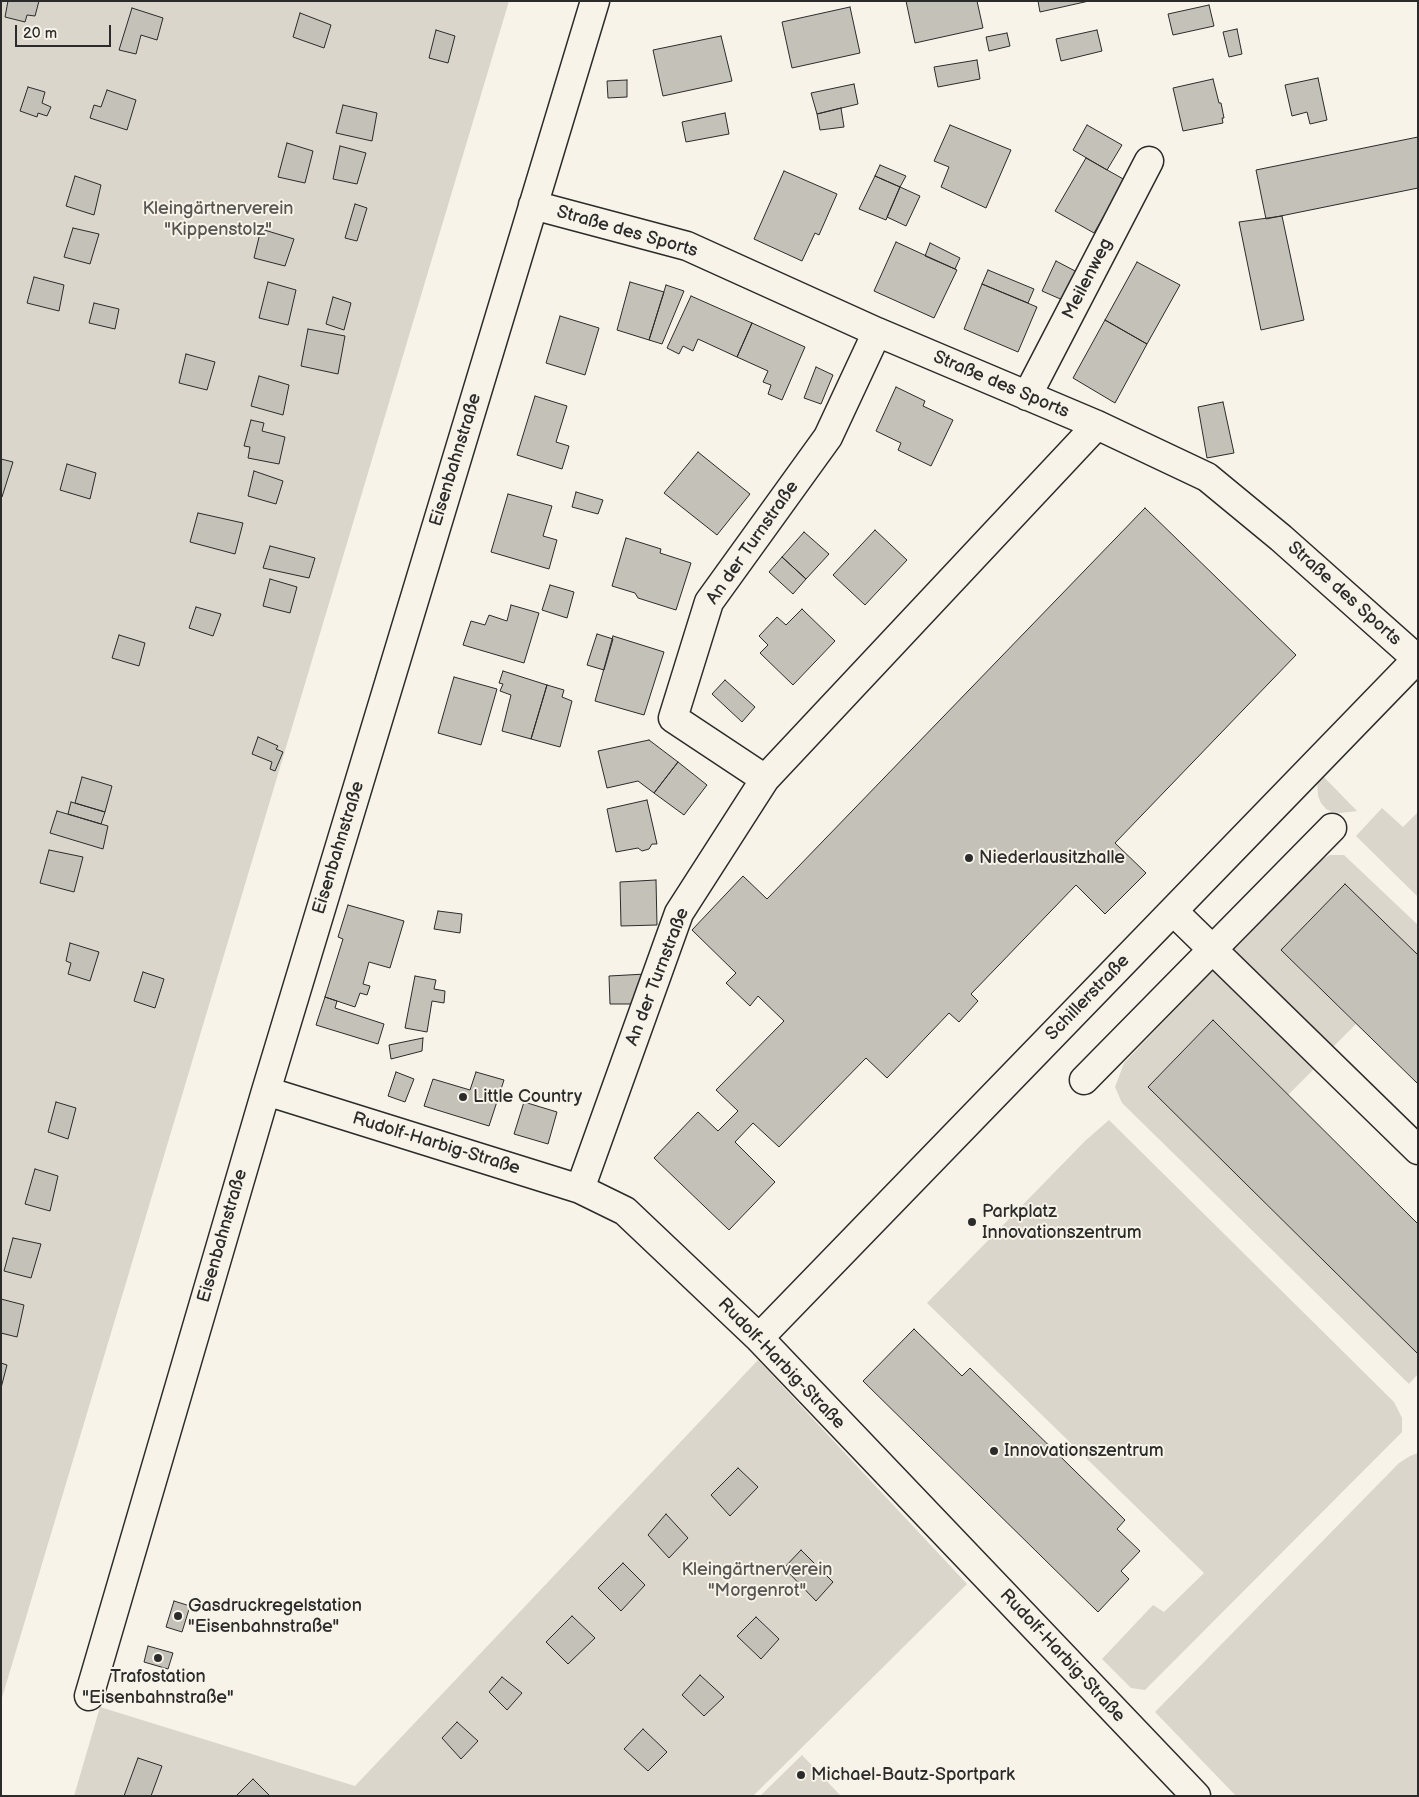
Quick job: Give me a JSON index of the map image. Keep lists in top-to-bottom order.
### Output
{
  "streets": {
    "street": [
      "Straße des Sports",
      "Meilenweg",
      "Eisenbahnstraße",
      "An der Turnstraße",
      "Schillerstraße",
      "Rudolf-Harbig-Straße"
    ]
  },
  "crossings": [
    ["Straße des Sports", "Meilenweg"],
    ["Straße des Sports", "Eisenbahnstraße"],
    ["Straße des Sports", "An der Turnstraße"],
    ["Straße des Sports", "Schillerstraße"],
    ["Eisenbahnstraße", "Rudolf-Harbig-Straße"],
    ["An der Turnstraße", "Rudolf-Harbig-Straße"],
    ["Schillerstraße", "Rudolf-Harbig-Straße"]
  ],
  "parks": ["Kleingärtnerverein \"Kippenstolz\"", "Kleingärtnerverein \"Morgenrot\""],
  "places": [
    "Niederlausitzhalle",
    "Little Country",
    "Parkplatz Innovationszentrum",
    "Innovationszentrum",
    "Gasdruckregelstation \"Eisenbahnstraße\"",
    "Trafostation \"Eisenbahnstraße\"",
    "Michael-Bautz-Sportpark"
  ],
  "scale_bar": "20 m"
}
